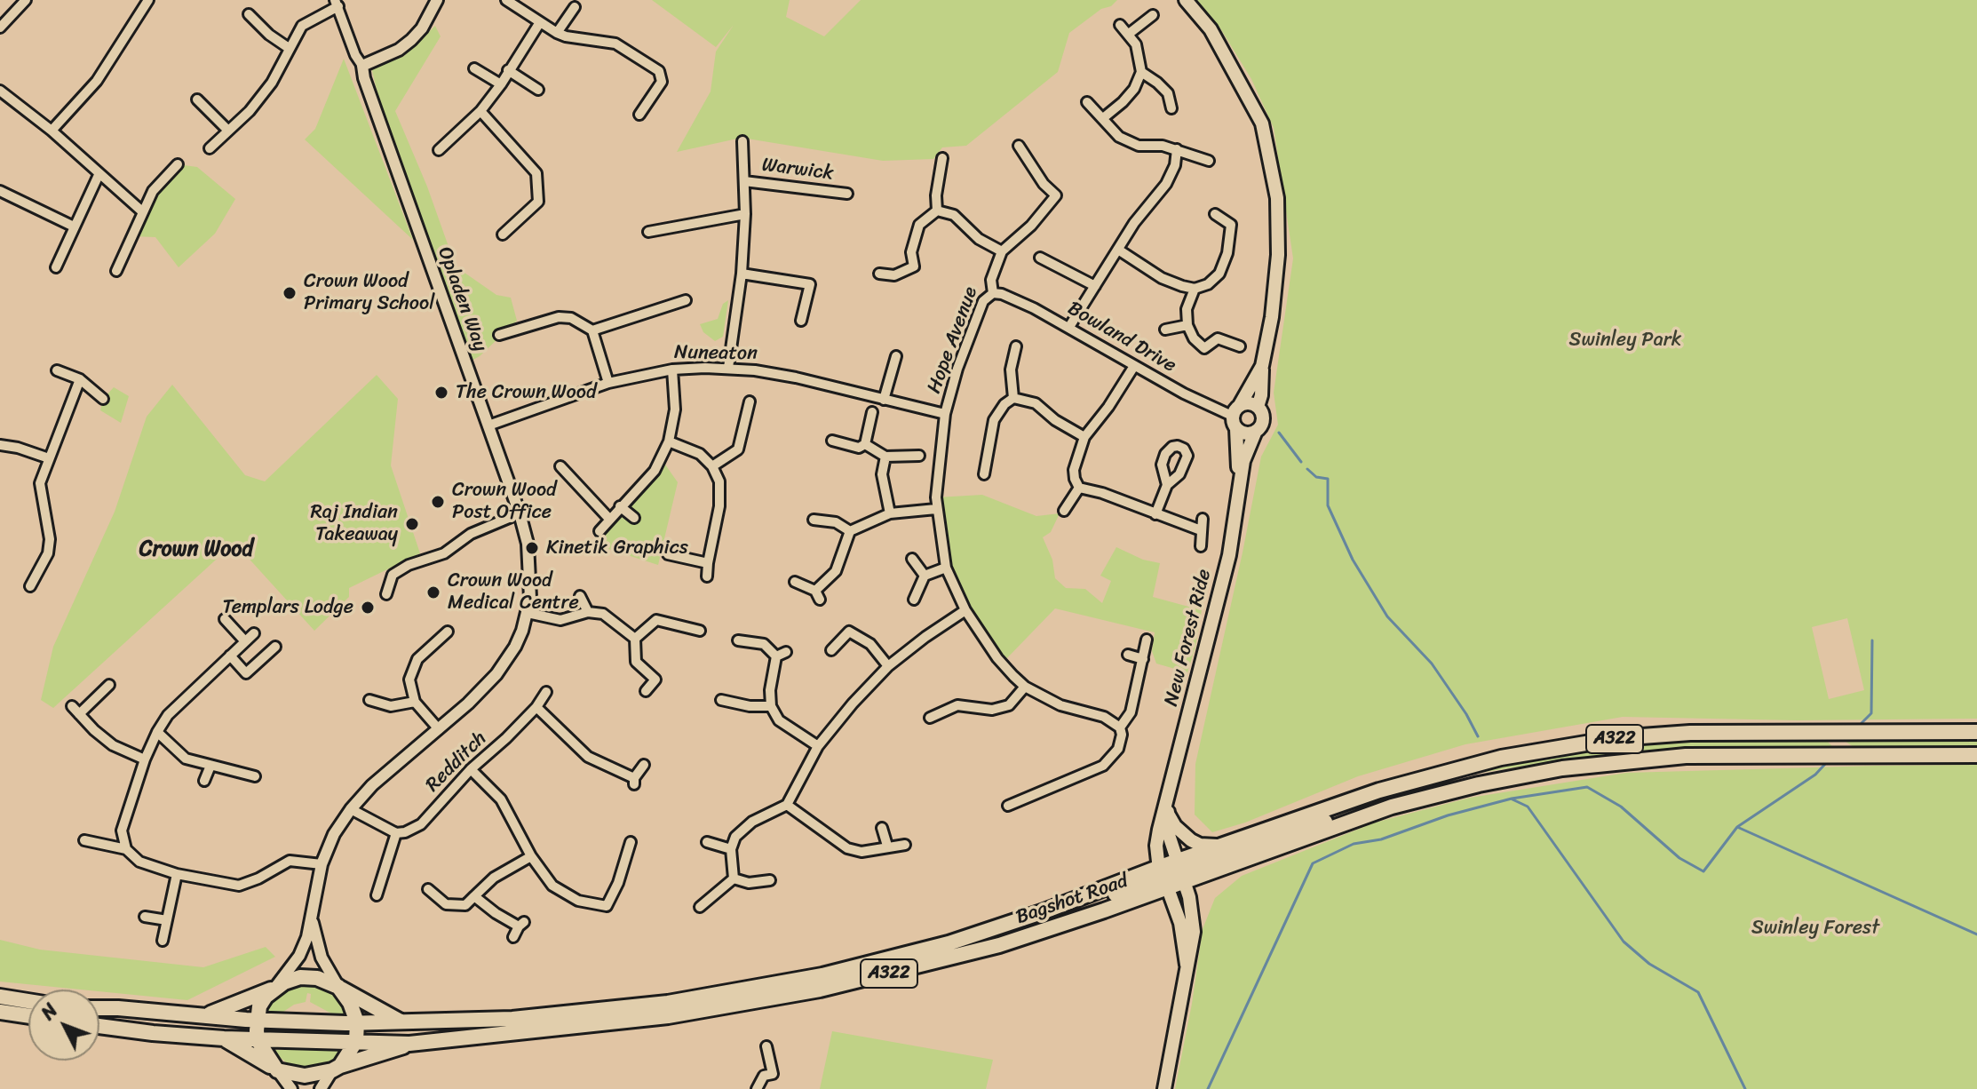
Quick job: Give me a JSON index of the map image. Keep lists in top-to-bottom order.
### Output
{
  "streets": {
    "highway": ["A322", "Bagshot Road"],
    "main road": ["New Forest Ride"],
    "street": [
      "Warwick",
      "Opladen Way",
      "Bowland Drive",
      "Hope Avenue",
      "Nuneaton",
      "Redditch"
    ]
  },
  "crossings": [
    ["Warwick", "Nuneaton"],
    ["Opladen Way", "Nuneaton"],
    ["Opladen Way", "A322"],
    ["Bowland Drive", "Hope Avenue"],
    ["Bowland Drive", "New Forest Ride"],
    ["Hope Avenue", "Nuneaton"],
    ["New Forest Ride", "Bagshot Road"],
    ["A322", "Bagshot Road"]
  ],
  "districts": ["Crown Wood"],
  "parks": ["Swinley Park", "Swinley Forest"],
  "places": [
    "Crown Wood Primary School",
    "The Crown Wood",
    "Crown Wood Post Office",
    "Raj Indian Takeaway",
    "Kinetik Graphics",
    "Crown Wood Medical Centre",
    "Templars Lodge"
  ],
  "north": "top left"
}
